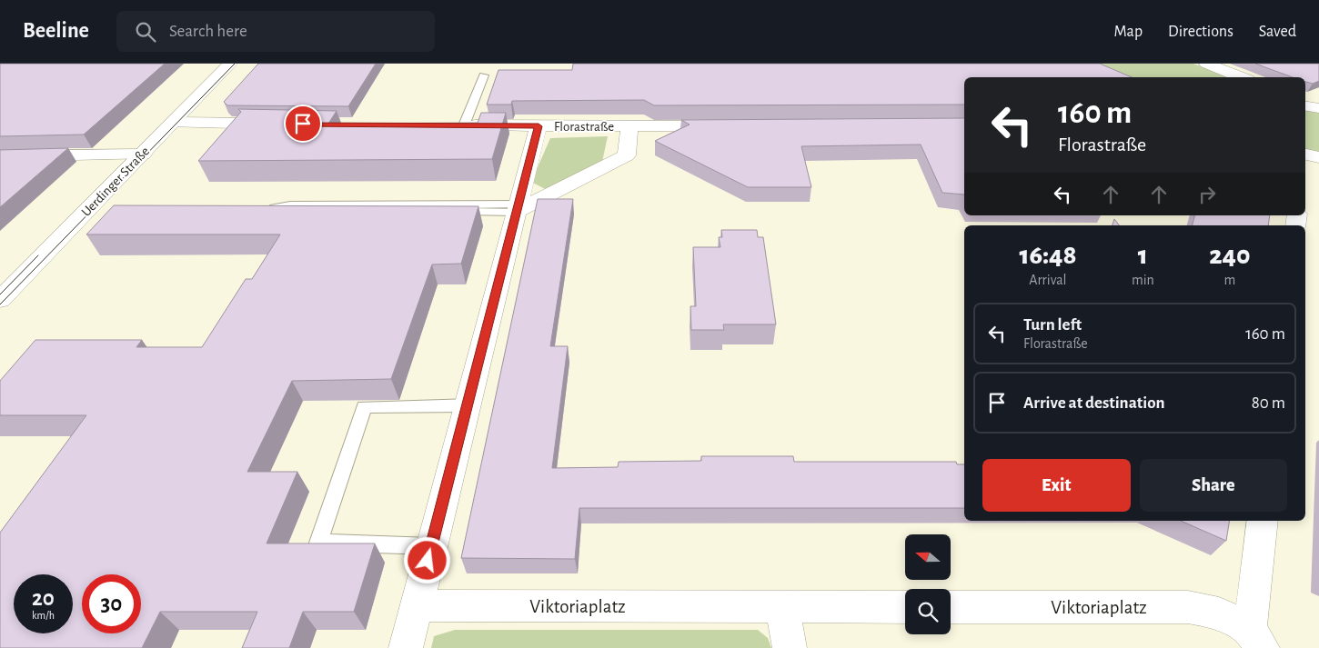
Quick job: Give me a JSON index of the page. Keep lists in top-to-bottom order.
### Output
{
  "streets": {
    "street": ["Florastraße", "Uerdinger Straße", "Viktoriaplatz"]
  },
  "north": "left",
  "page": {
    "header": "Beeline",
    "search": "Search here",
    "nav": ["Map", "Directions", "Saved"],
    "turn": ["160 m", "Florastraße"],
    "eta": [
      "16:48",
      "Arrival",
      "1",
      "min",
      "240",
      "m"
    ],
    "list": [
      {
        "name": "Turn left",
        "note": "Florastraße",
        "value": "160 m"
      },
      {
        "name": "Arrive at destination",
        "value": "80 m"
      }
    ],
    "buttons": ["Exit", "Share"],
    "speed": "20 km/h",
    "limit": "30"
  }
}
